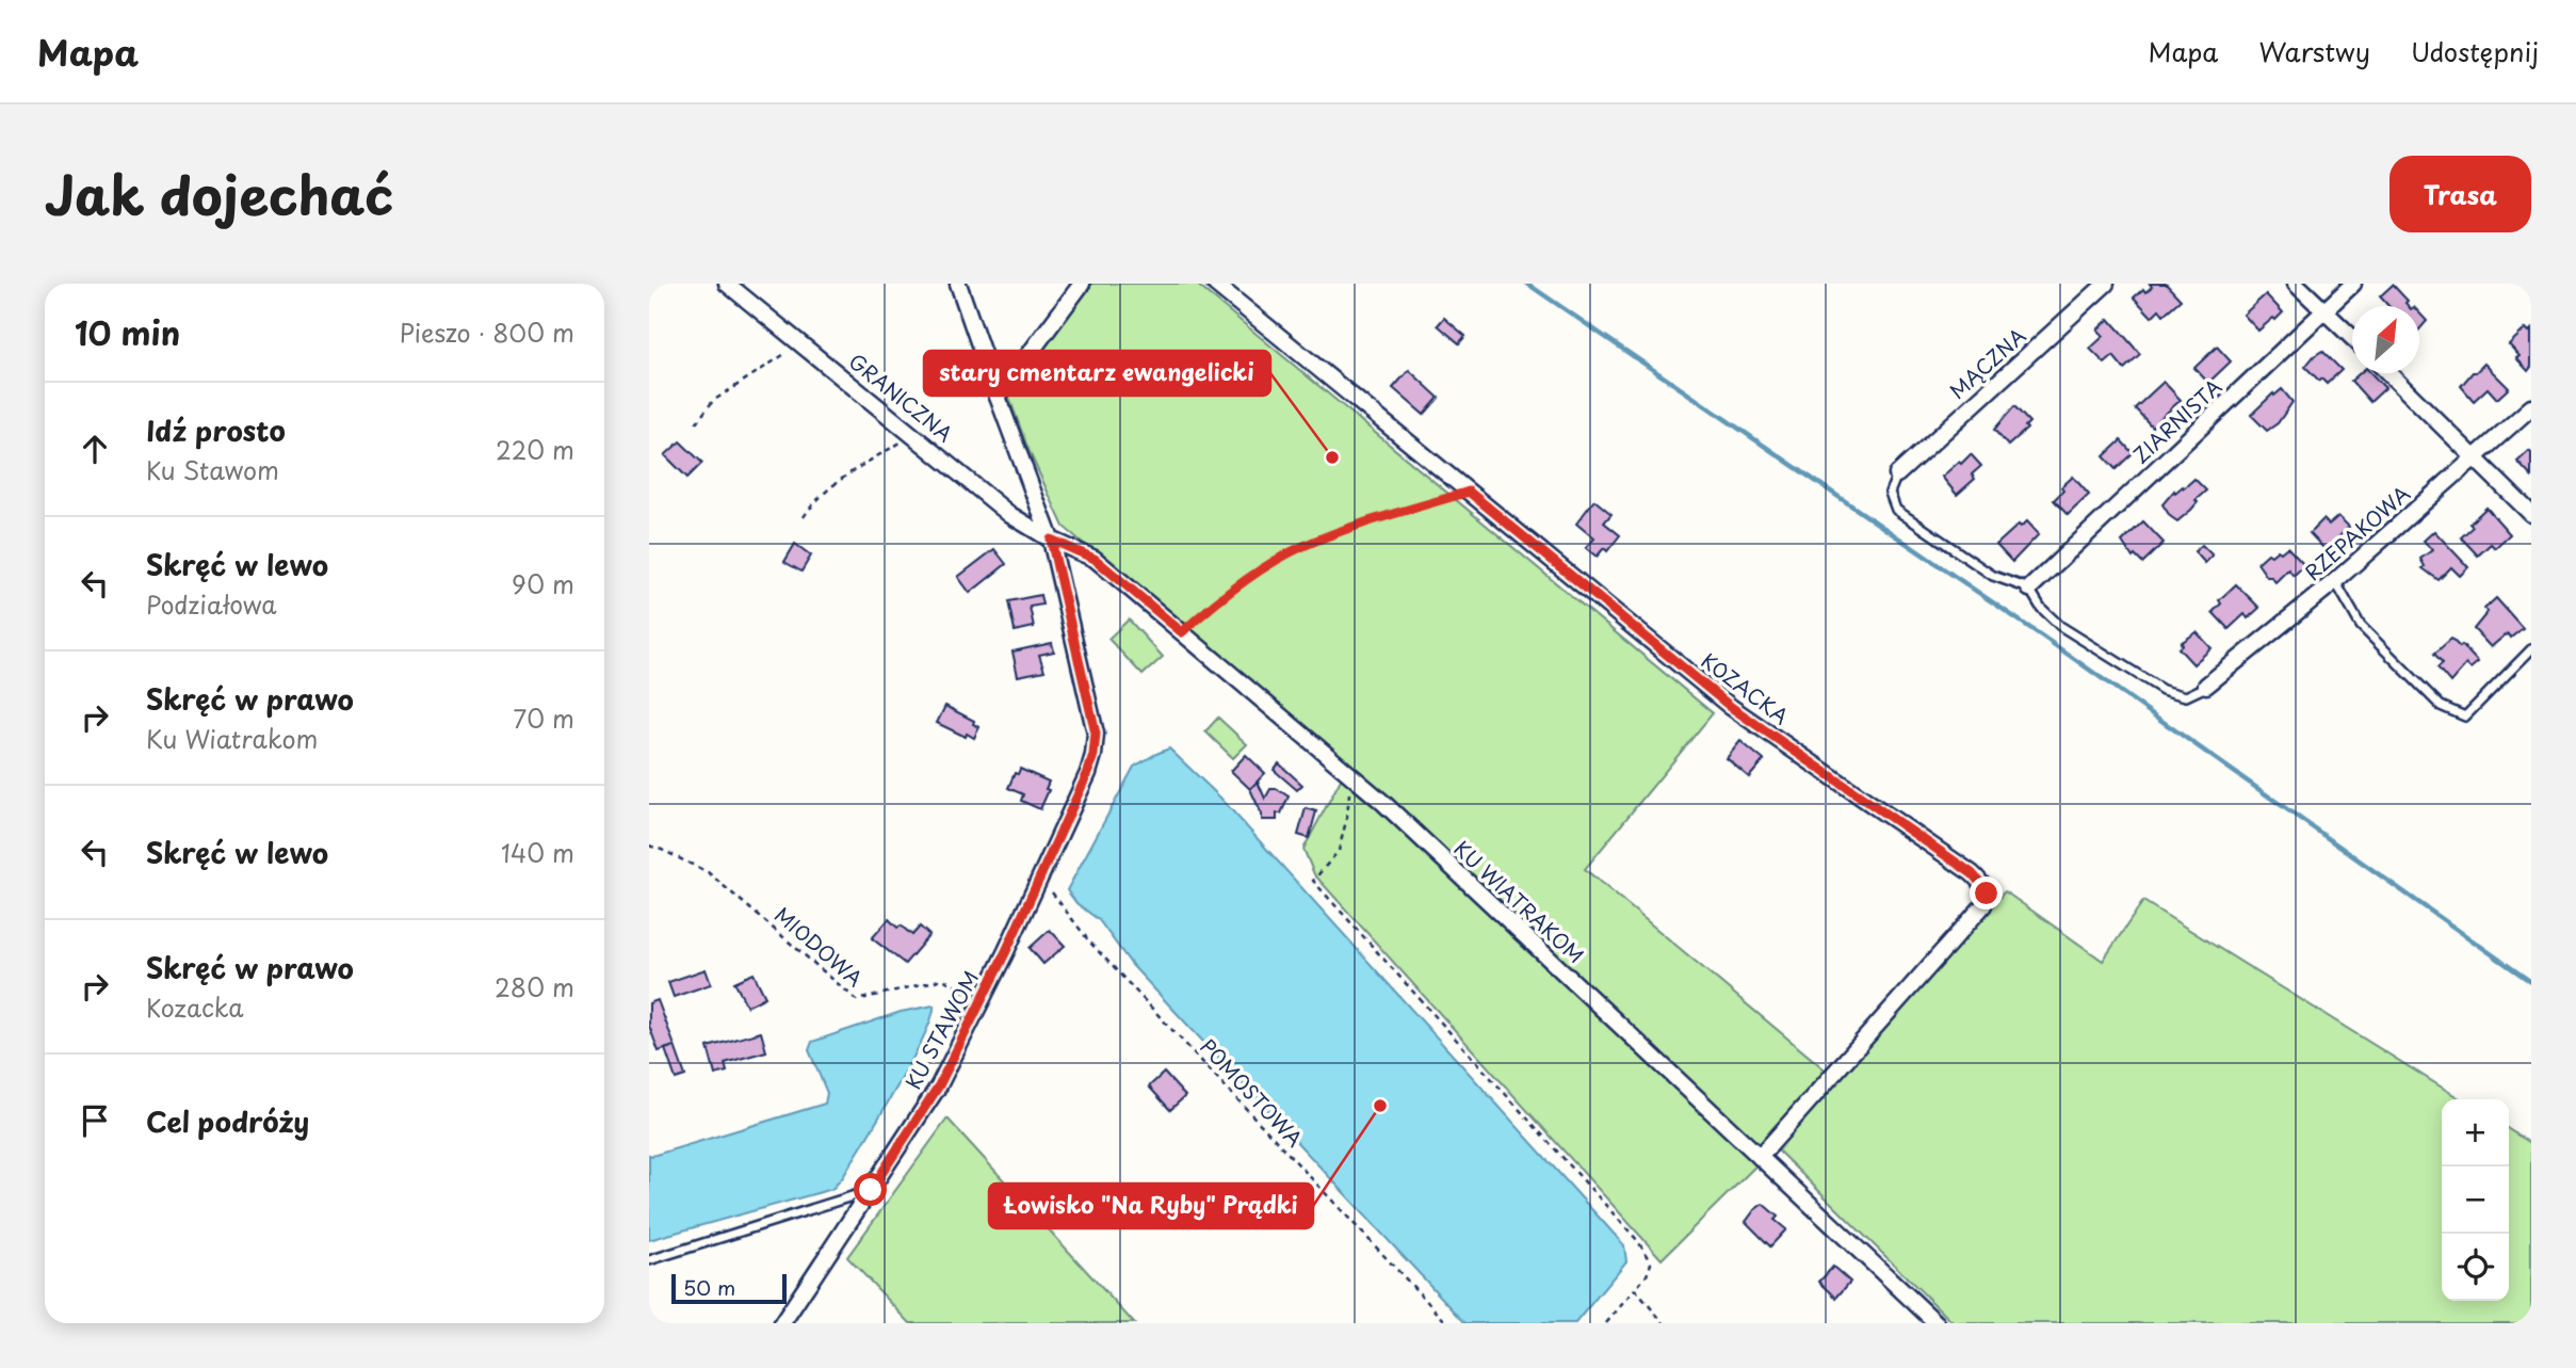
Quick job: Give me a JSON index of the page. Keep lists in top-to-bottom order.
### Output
{
  "streets": {
    "street": [
      "MĄCZNA",
      "GRANICZNA",
      "ZIARNISTA",
      "RZEPAKOWA",
      "KOZACKA",
      "KU WIATRAKOM",
      "KU STAWOM"
    ],
    "path": ["MIODOWA", "POMOSTOWA"]
  },
  "crossings": [
    ["GRANICZNA", "KU WIATRAKOM"],
    ["GRANICZNA", "KU STAWOM"],
    ["KOZACKA", "KU WIATRAKOM"],
    ["KU WIATRAKOM", "KU STAWOM"],
    ["MIODOWA", "KU STAWOM"],
    ["KU STAWOM", "POMOSTOWA"]
  ],
  "places": ["stary cmentarz ewangelicki", "Łowisko \"Na Ryby\" Prądki"],
  "scale_bar": "50 m",
  "north": "top right",
  "page": {
    "header": "Mapa",
    "nav": ["Mapa", "Warstwy", "Udostępnij"],
    "title": "Jak dojechać",
    "buttons": "Trasa",
    "heading": ["10 min", "Pieszo · 800 m"],
    "list": [
      ["Idź prosto", "Ku Stawom", "220 m"],
      ["Skręć w lewo", "Podziałowa", "90 m"],
      ["Skręć w prawo", "Ku Wiatrakom", "70 m"],
      ["Skręć w lewo", "140 m"],
      ["Skręć w prawo", "Kozacka", "280 m"],
      "Cel podróży"
    ],
    "map_buttons": ["+", "−"],
    "scale": "50 m"
  }
}
